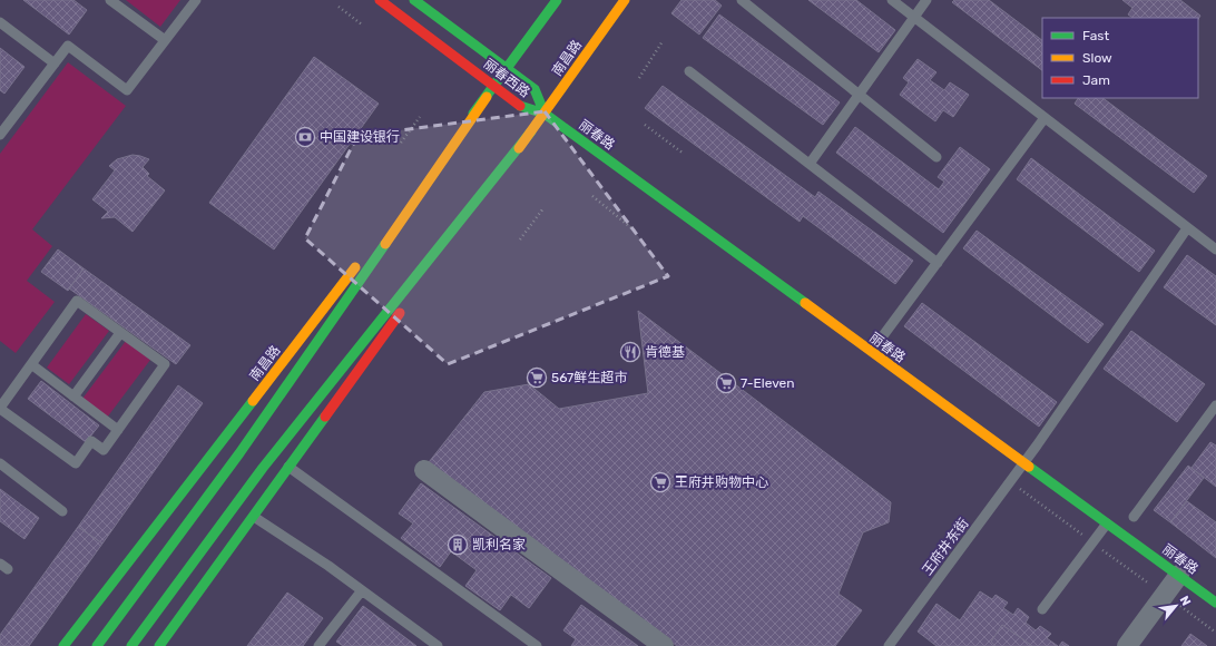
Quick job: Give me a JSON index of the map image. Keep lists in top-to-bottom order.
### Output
{
  "streets": {
    "main road": ["南昌路", "丽春西路", "丽春路"],
    "lane": ["王府井东街"]
  },
  "crossings": [
    ["南昌路", "丽春西路"],
    ["南昌路", "丽春路"],
    ["丽春西路", "丽春路"],
    ["丽春路", "王府井东街"]
  ],
  "places": {
    "bank": ["中国建设银行"],
    "restaurant": ["肯德基"],
    "supermarket": ["567鲜生超市", "7-Eleven", "王府井购物中心"],
    "building": ["凯利名家"]
  },
  "legend": ["Fast", "Slow", "Jam"],
  "north": "top right"
}
